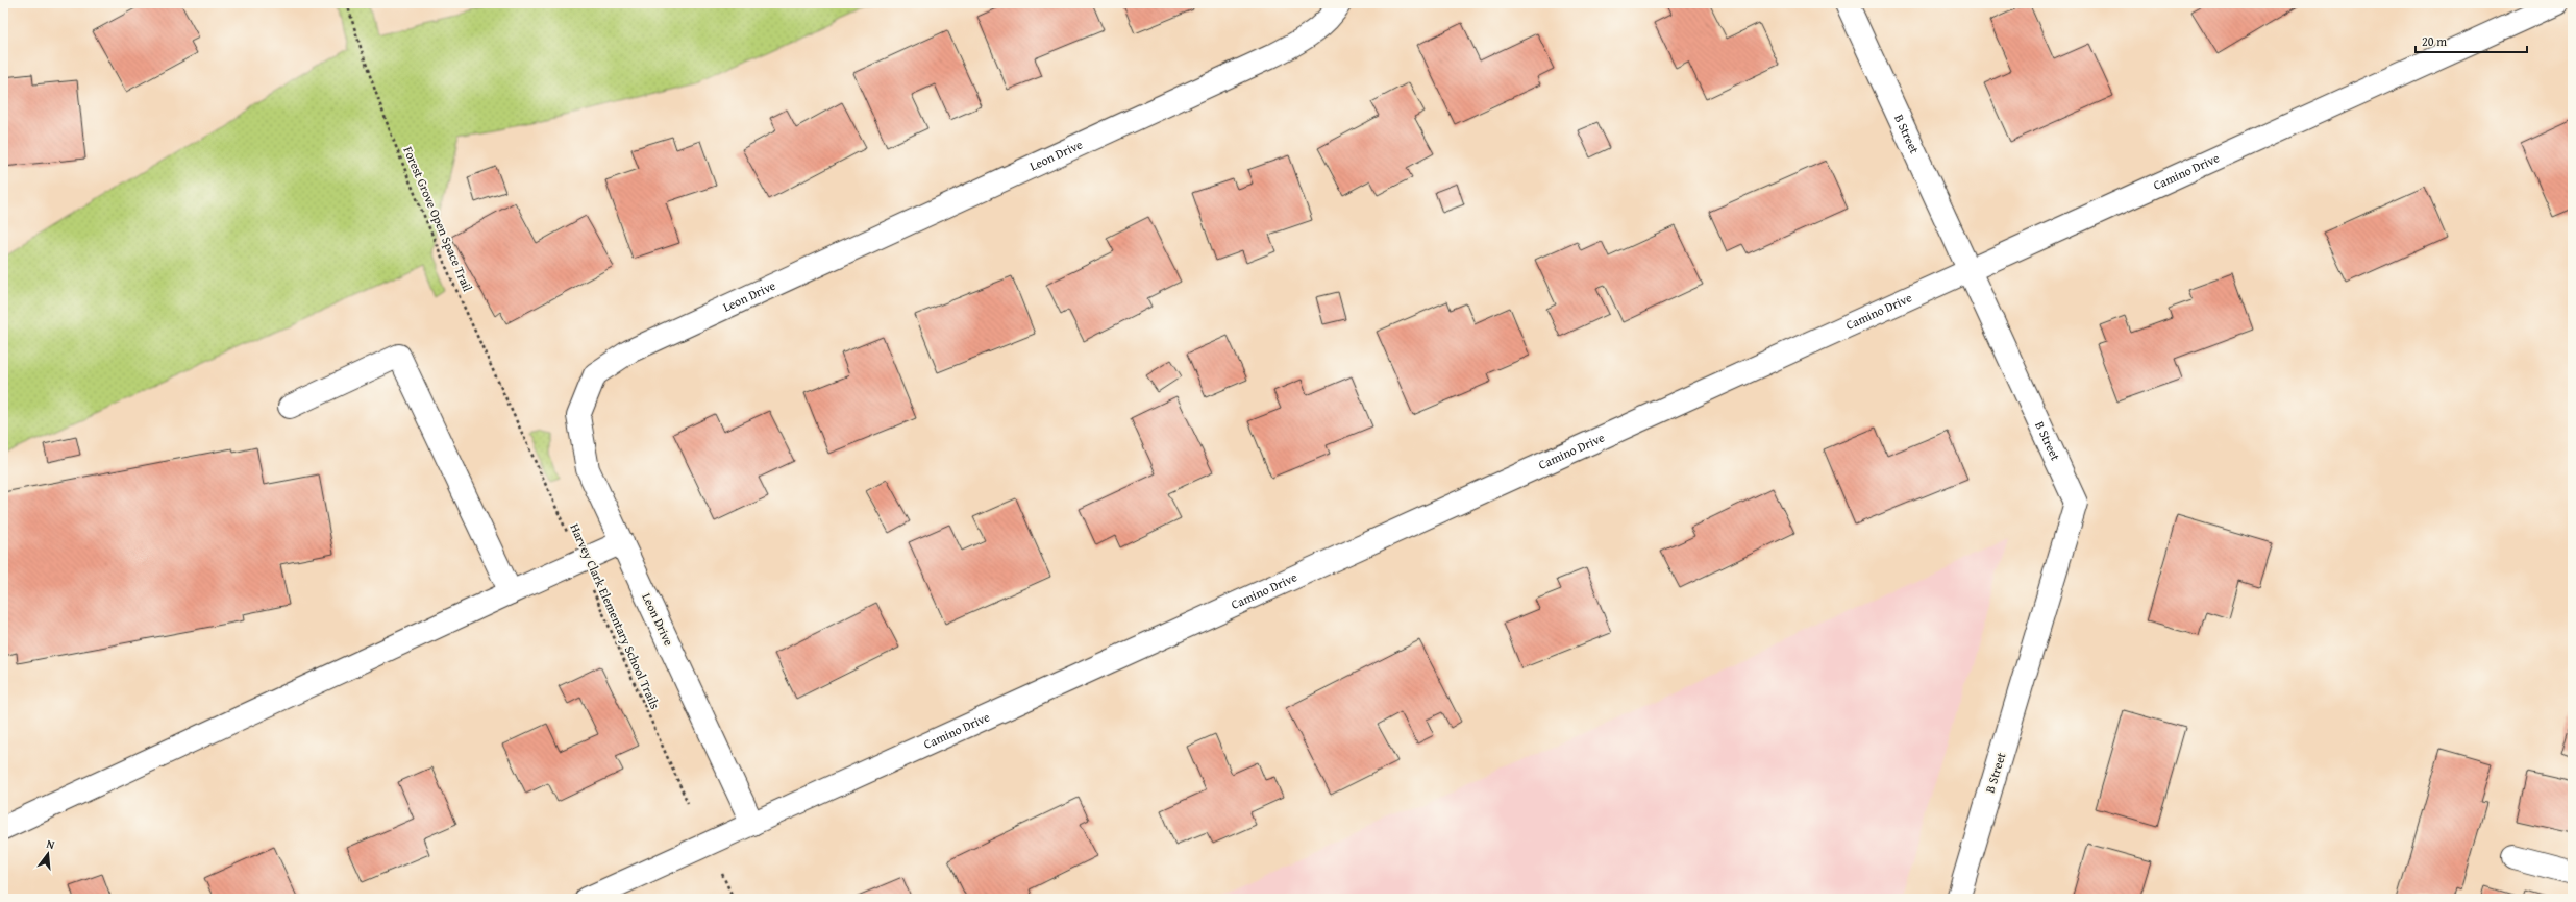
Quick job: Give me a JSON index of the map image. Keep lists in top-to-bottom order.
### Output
{
  "streets": {
    "street": ["B Street", "Leon Drive", "Camino Drive"],
    "path": ["Forest Grove Open Space Trail", "Harvey Clark Elementary School Trails"]
  },
  "crossings": [
    ["B Street", "Camino Drive"],
    ["Leon Drive", "Camino Drive"],
    ["Forest Grove Open Space Trail", "Harvey Clark Elementary School Trails"]
  ],
  "scale_bar": "20 m",
  "north": "top"
}
